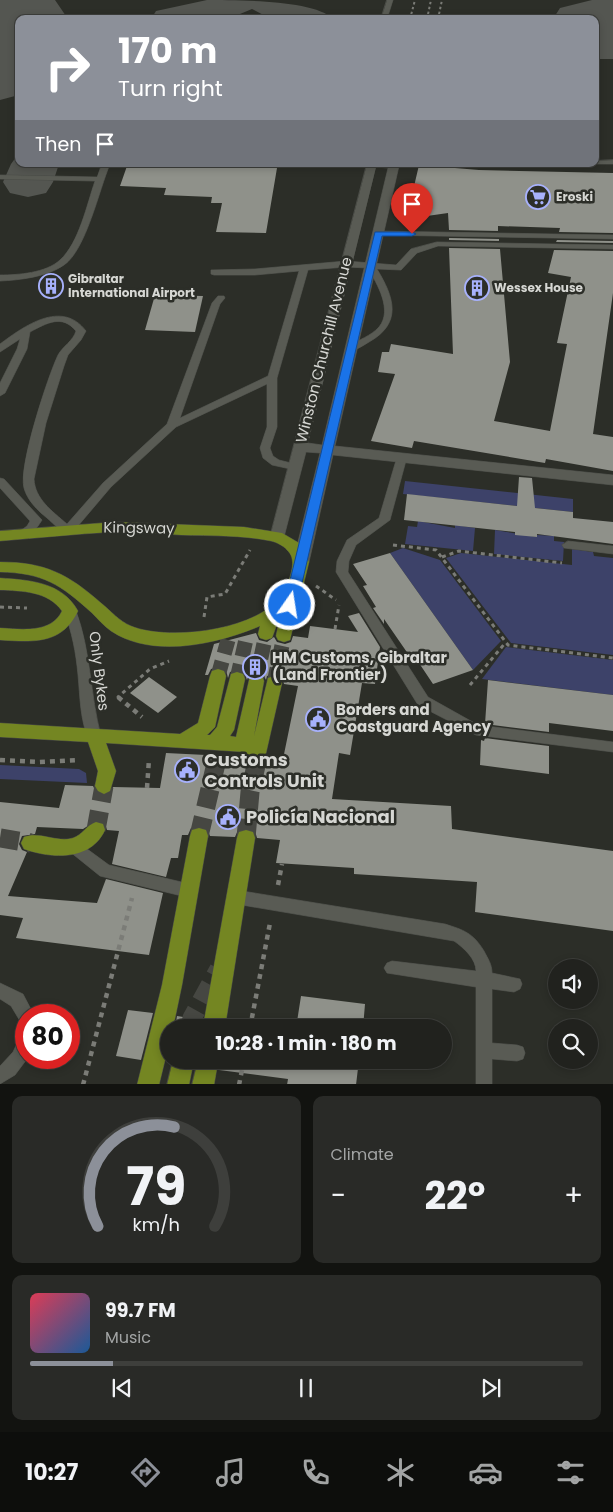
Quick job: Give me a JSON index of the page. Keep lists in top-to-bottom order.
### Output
{
  "streets": {
    "highway": ["Winston Churchill Avenue", "Kingsway"],
    "lane": ["Only Bykes"]
  },
  "crossings": [
    ["Winston Churchill Avenue", "Kingsway"]
  ],
  "places": {
    "supermarket": ["Eroski"],
    "building": ["Gibraltar International Airport", "Wessex House", "HM Customs, Gibraltar (Land Frontier)"],
    "public building": ["Borders and Coastguard Agency", "Customs Controls Unit", "Policía Nacional"]
  },
  "page": {
    "turn": ["170 m", "Turn right"],
    "then": "Then",
    "limit": "80",
    "trip": "10:28 · 1 min · 180 m",
    "tile": "Climate",
    "heat": ["−", "22°", "+"],
    "song": ["99.7 FM", "Music"],
    "tabs": "10:27",
    "gauge": ["79", "km/h"]
  }
}
